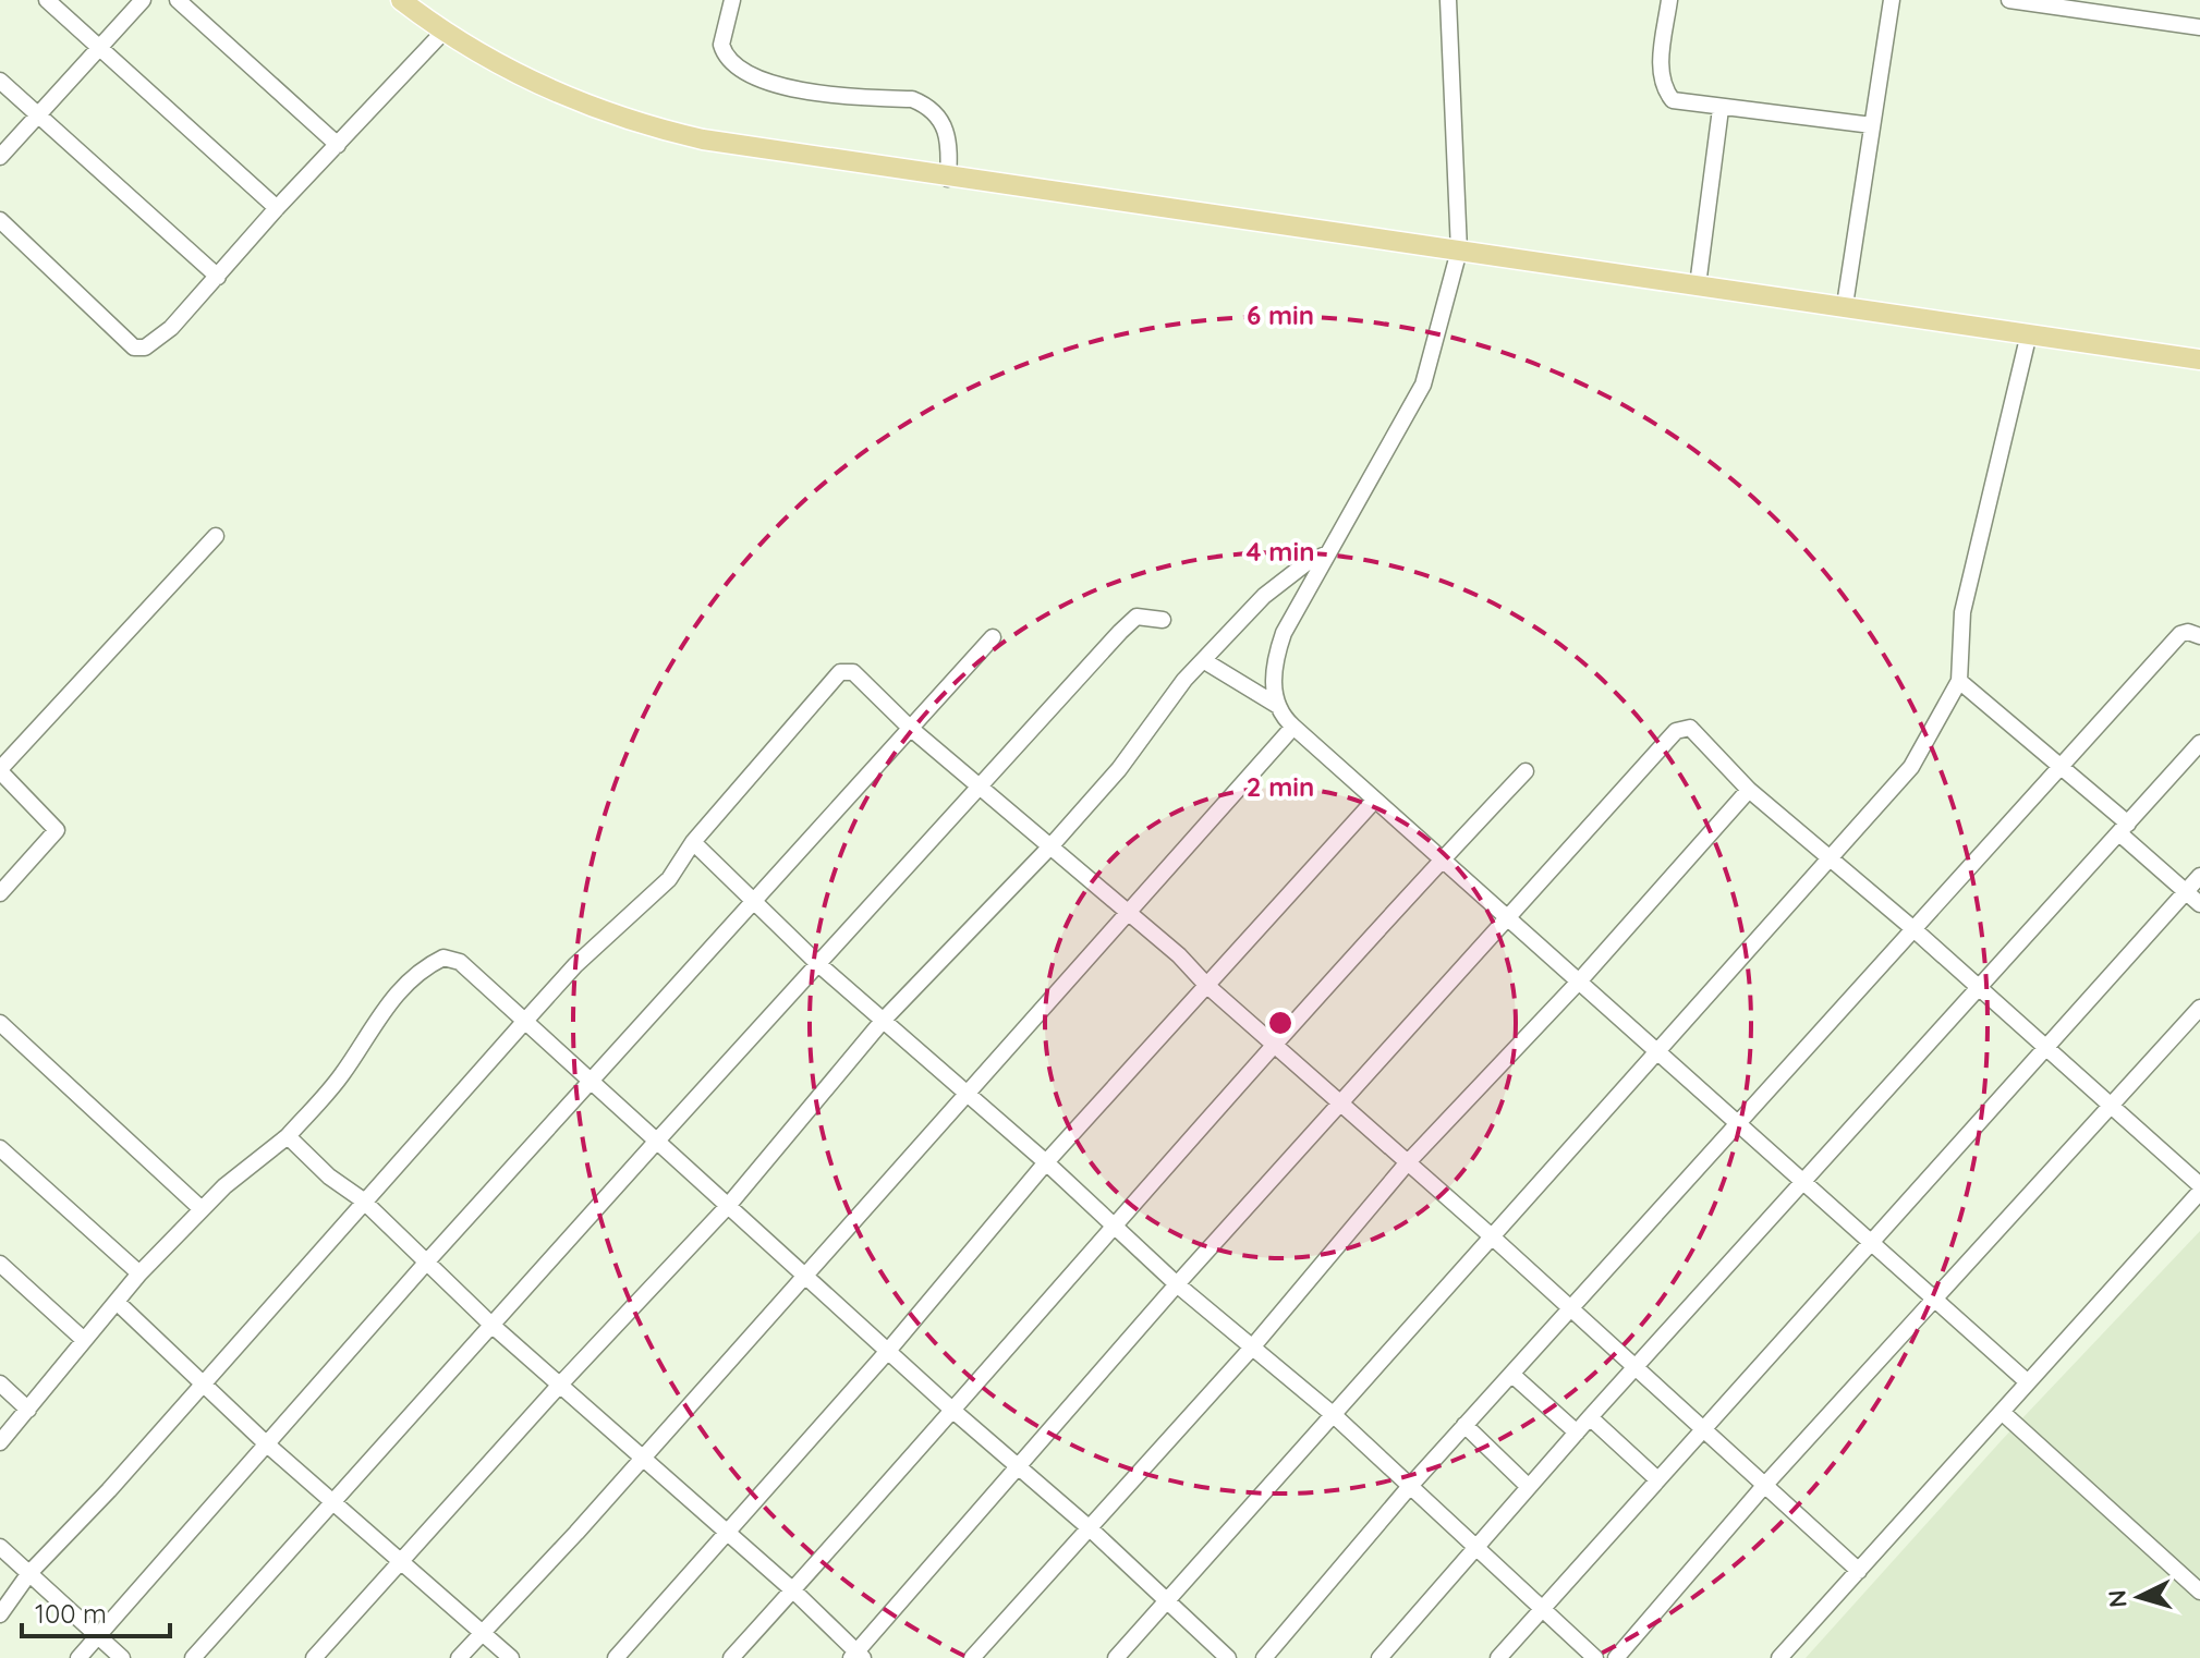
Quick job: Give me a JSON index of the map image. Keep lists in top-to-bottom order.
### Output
{
  "scale_bar": "100 m",
  "north": "left",
  "rings": ["6 min", "4 min", "2 min"]
}
